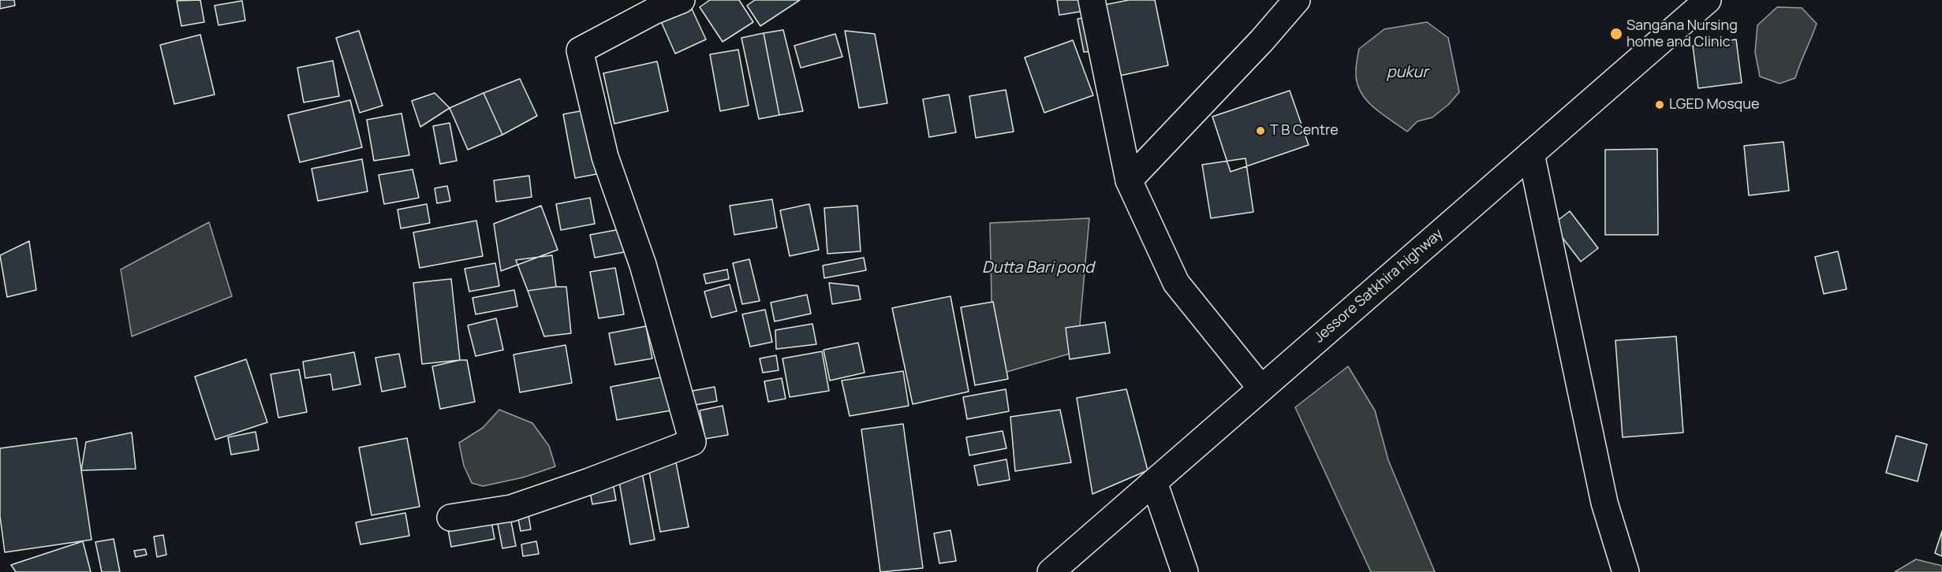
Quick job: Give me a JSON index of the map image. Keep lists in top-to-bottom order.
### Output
{
  "streets": {
    "main road": ["Jessore Satkhira highway"]
  },
  "water": ["pukur", "Dutta Bari pond"],
  "places": ["Sangana Nursing home and Clinic", "LGED Mosque", "T B Centre"]
}
